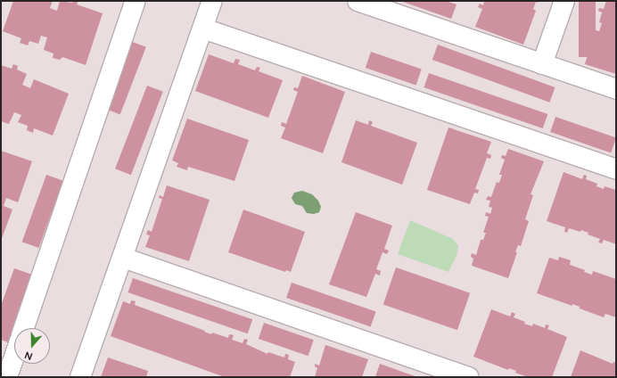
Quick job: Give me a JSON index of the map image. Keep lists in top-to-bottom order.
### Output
{
  "north": "bottom"
}
